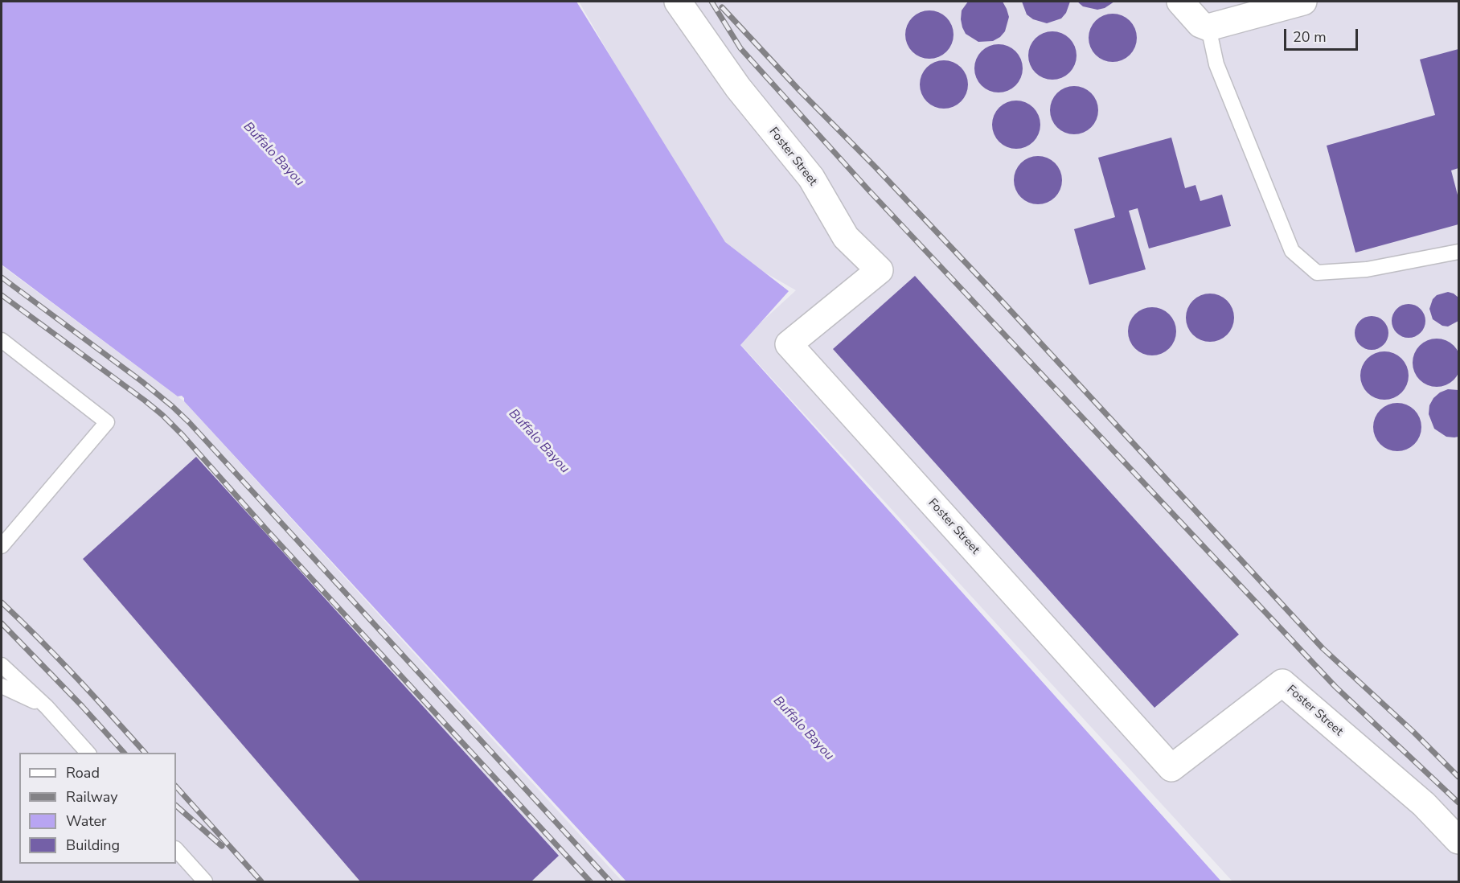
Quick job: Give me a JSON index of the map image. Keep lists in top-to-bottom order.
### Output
{
  "streets": {
    "street": ["Foster Street"]
  },
  "water": ["Buffalo Bayou"],
  "legend": [
    "Road",
    "Railway",
    "Water",
    "Building"
  ],
  "scale_bar": "20 m"
}
